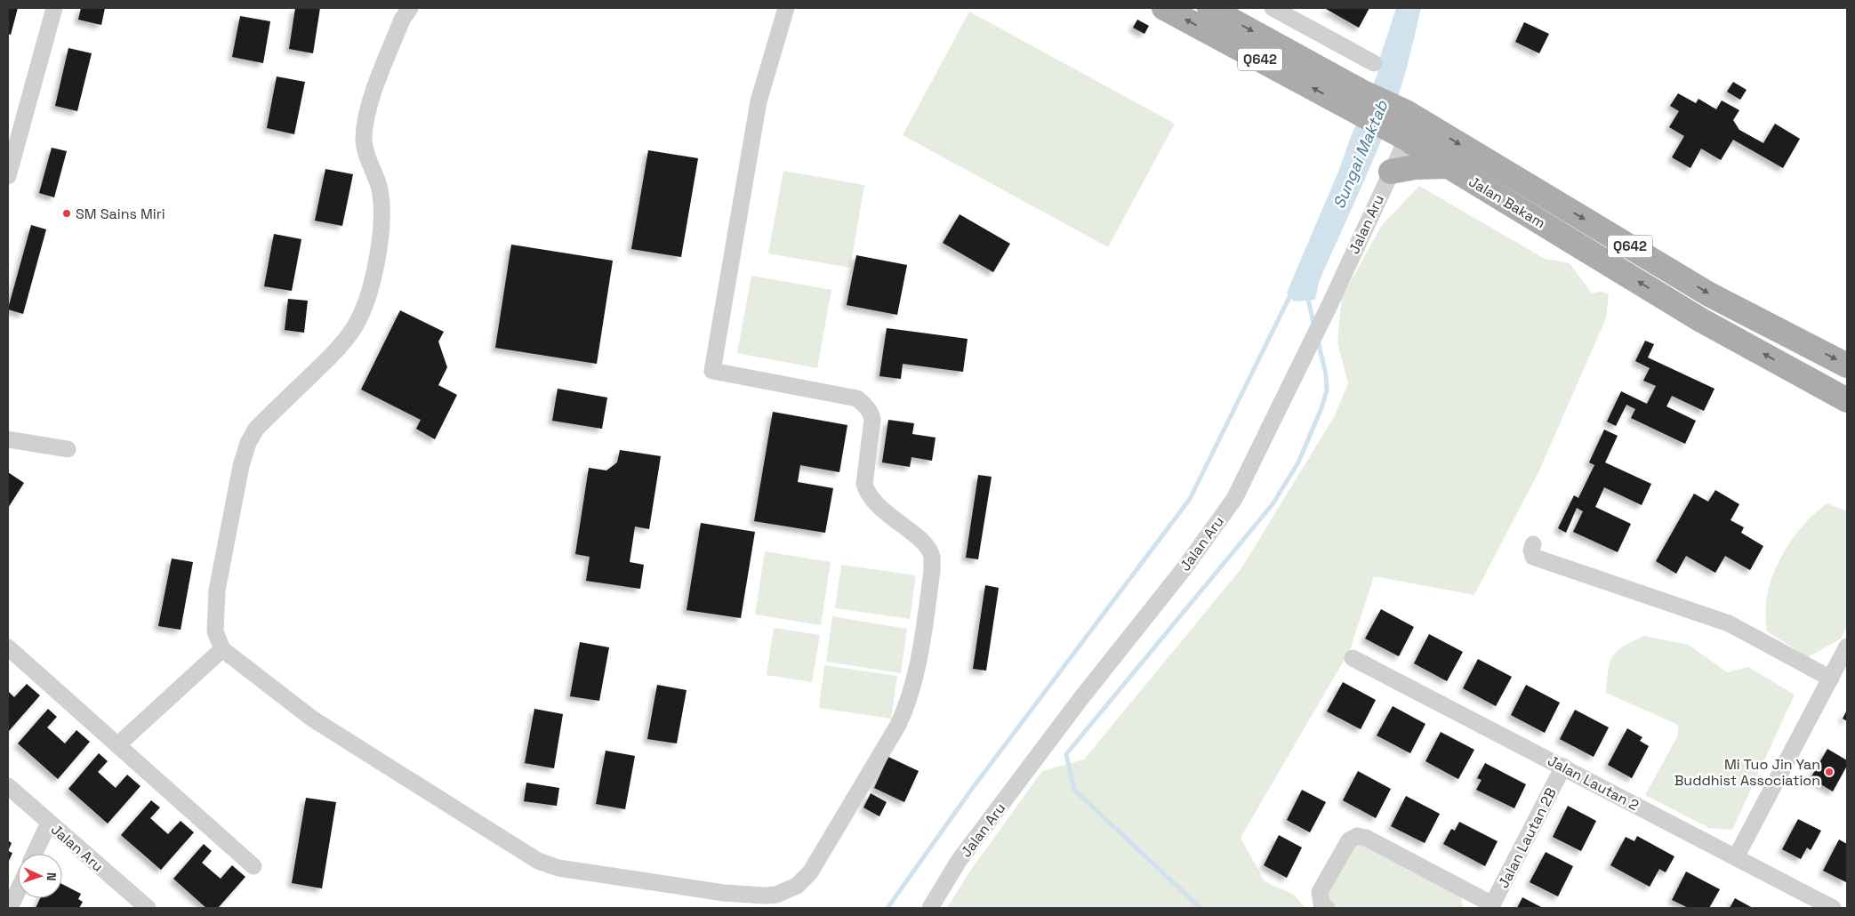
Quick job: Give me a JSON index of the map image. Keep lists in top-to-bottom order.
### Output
{
  "streets": {
    "main road": ["Q642", "Jalan Bakam"],
    "street": ["Jalan Aru", "Jalan Lautan 2", "Jalan Lautan 2B"]
  },
  "crossings": [
    ["Jalan Bakam", "Jalan Aru"],
    ["Jalan Lautan 2", "Jalan Lautan 2B"]
  ],
  "water": ["Sungai Maktab"],
  "places": ["SM Sains Miri", "Mi Tuo Jin Yan Buddhist Association"],
  "north": "right"
}
